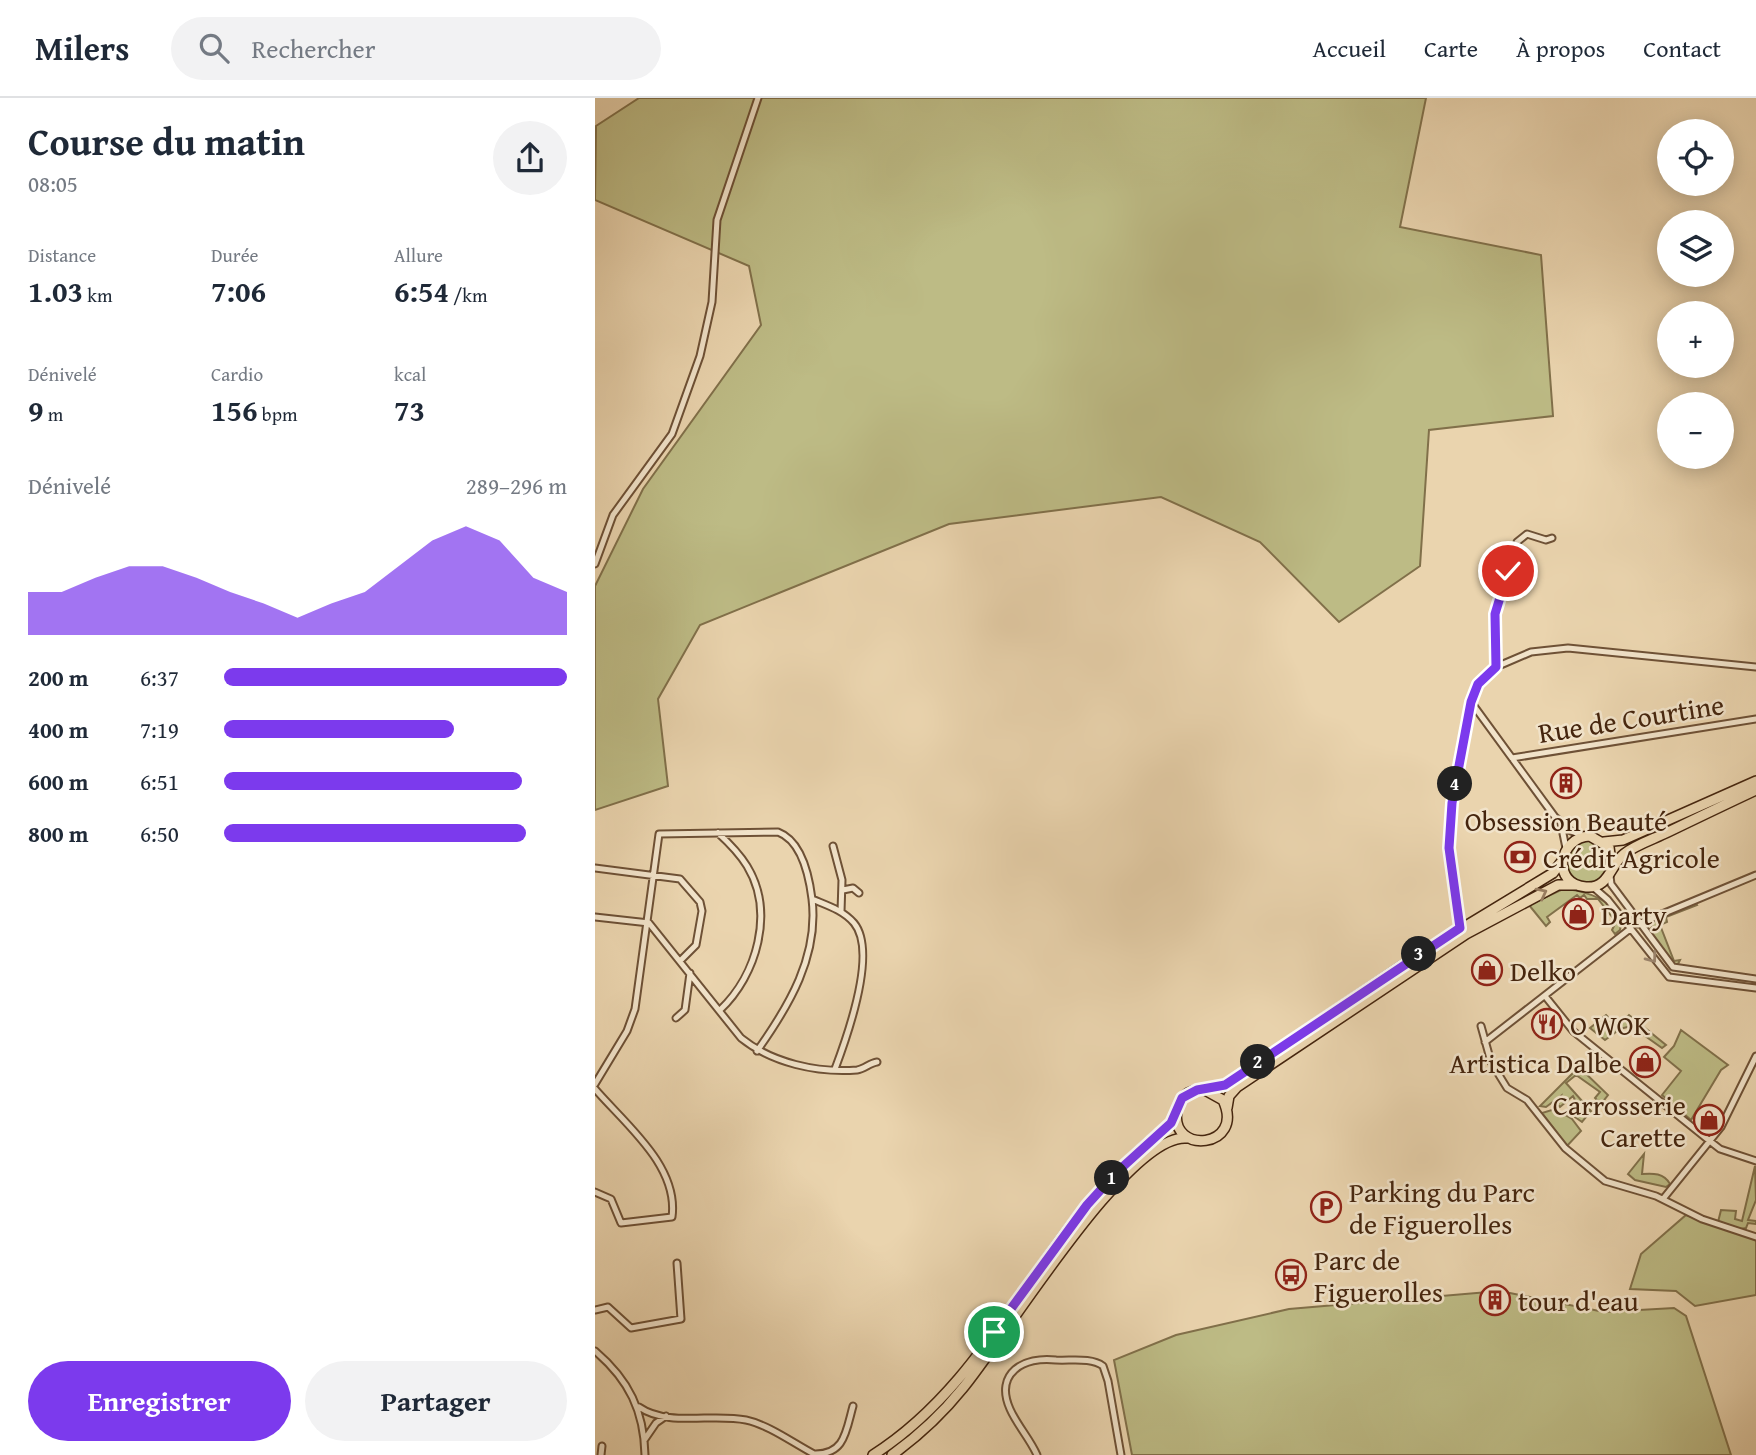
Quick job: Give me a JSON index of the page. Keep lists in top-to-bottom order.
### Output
{
  "streets": {
    "street": ["Rue de Courtine"]
  },
  "places": {
    "building": ["Obsession Beauté", "tour d'eau"],
    "bank": ["Crédit Agricole"],
    "shop": [
      "Darty",
      "Delko",
      "Artistica Dalbe",
      "Carrosserie Carette"
    ],
    "restaurant": ["O WOK"],
    "parking": ["Parking du Parc de Figuerolles"],
    "bus stop": ["Parc de Figuerolles"]
  },
  "page": {
    "header": "Milers",
    "search": "Rechercher",
    "nav": [
      "Accueil",
      "Carte",
      "À propos",
      "Contact"
    ],
    "heading": ["Course du matin", "08:05"],
    "map_buttons": ["+", "−"],
    "stats": [
      ["Distance", "1.03 km"],
      ["Durée", "7:06"],
      ["Allure", "6:54 /km"],
      ["Dénivelé", "9 m"],
      ["Cardio", "156 bpm"],
      ["kcal", "73"]
    ],
    "chart": ["Dénivelé", "289–296 m"],
    "list": [
      {
        "name": "200 m",
        "note": "6:37"
      },
      {
        "name": "400 m",
        "note": "7:19"
      },
      {
        "name": "600 m",
        "note": "6:51"
      },
      {
        "name": "800 m",
        "note": "6:50"
      }
    ],
    "pins": [
      "4",
      "3",
      "2",
      "1"
    ],
    "buttons": ["Enregistrer", "Partager"]
  }
}
